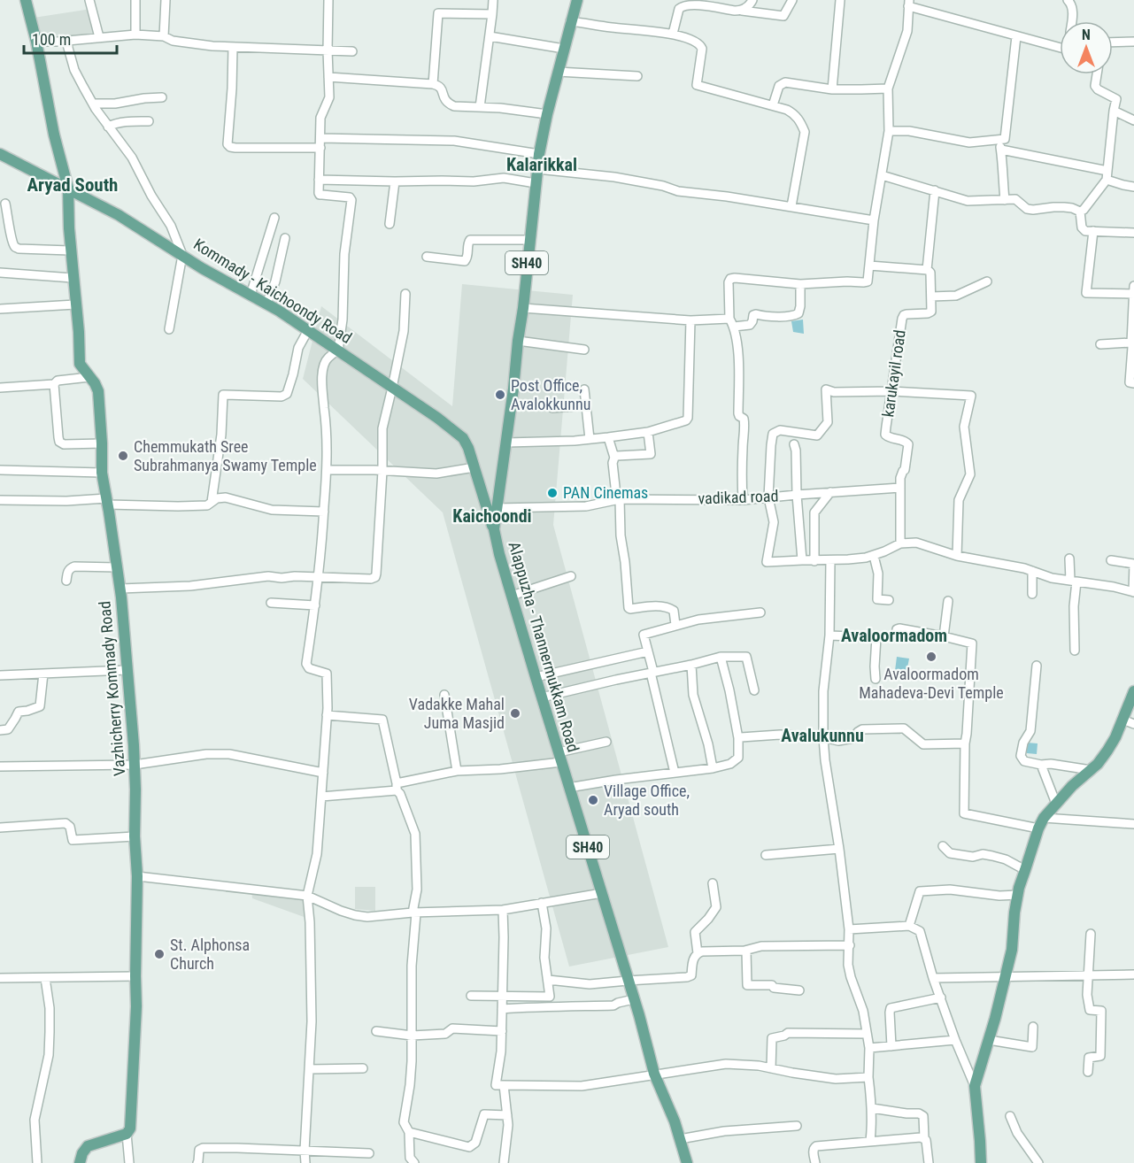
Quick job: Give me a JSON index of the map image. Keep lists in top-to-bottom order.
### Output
{
  "streets": {
    "main road": [
      "SH40",
      "Kommady - Kaichoondy Road",
      "Alappuzha - Thannermukkam Road",
      "Vazhicherry Kommady Road"
    ],
    "street": ["karukayil road", "vadikad road"]
  },
  "crossings": [
    ["Kommady - Kaichoondy Road", "Alappuzha - Thannermukkam Road"],
    ["Kommady - Kaichoondy Road", "Vazhicherry Kommady Road"],
    ["vadikad road", "Alappuzha - Thannermukkam Road"]
  ],
  "districts": [
    "Kalarikkal",
    "Aryad South",
    "Kaichoondi",
    "Avaloormadom",
    "Avalukunnu"
  ],
  "places": [
    "Post Office, Avalokkunnu",
    "Chemmukath Sree Subrahmanya Swamy Temple",
    "PAN Cinemas",
    "Avaloormadom Mahadeva-Devi Temple",
    "Vadakke Mahal Juma Masjid",
    "Village Office, Aryad south",
    "St. Alphonsa Church"
  ],
  "scale_bar": "100 m",
  "north": "top"
}
